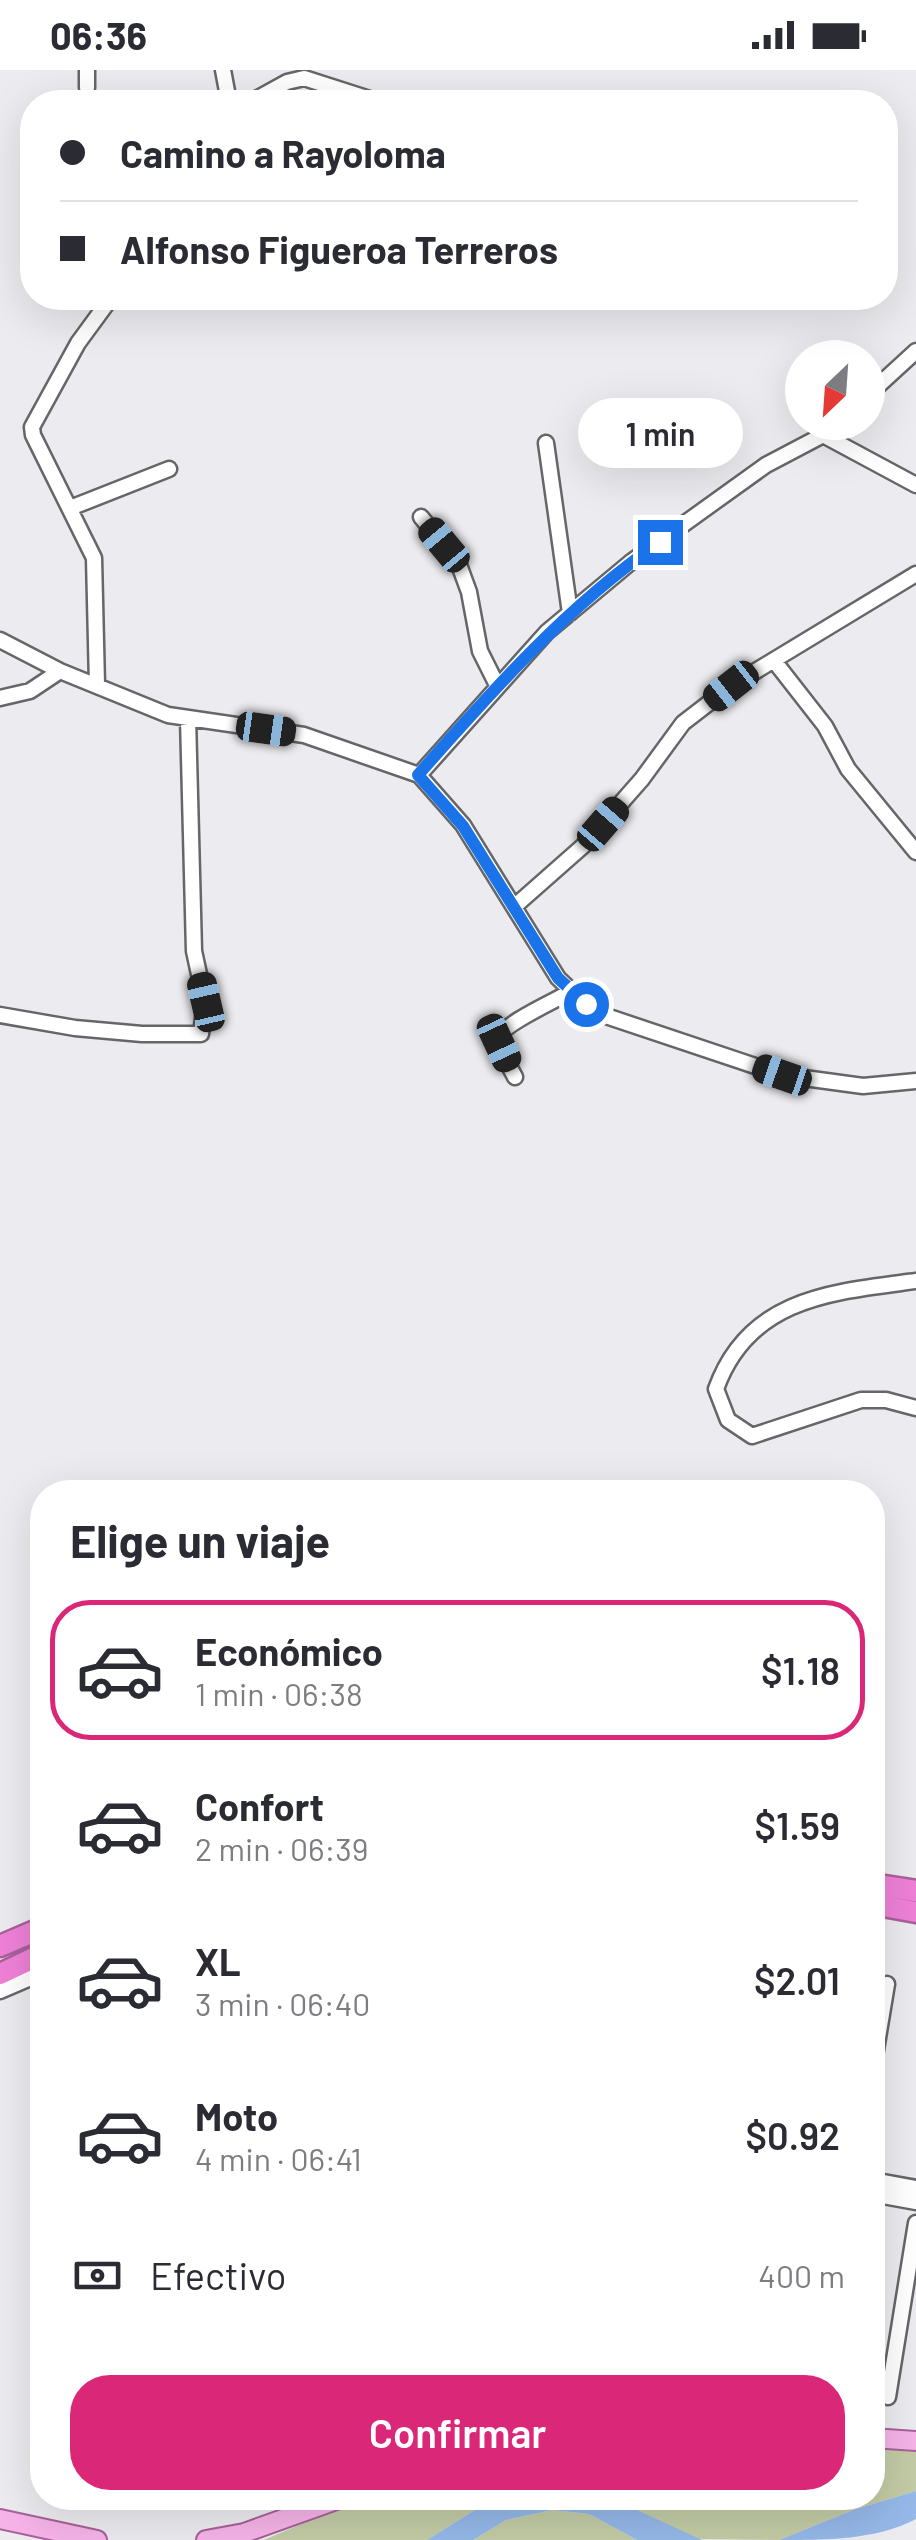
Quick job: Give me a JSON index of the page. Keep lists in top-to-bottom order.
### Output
{
  "north": "bottom left",
  "page": {
    "status": "06:36",
    "banner": ["Camino a Rayoloma", "Alfonso Figueroa Terreros"],
    "bubble": "1 min",
    "heading": "Elige un viaje",
    "list": [
      {
        "name": "Económico",
        "note": "1 min · 06:38",
        "value": "$1.18"
      },
      {
        "name": "Confort",
        "note": "2 min · 06:39",
        "value": "$1.59"
      },
      {
        "name": "XL",
        "note": "3 min · 06:40",
        "value": "$2.01"
      },
      {
        "name": "Moto",
        "note": "4 min · 06:41",
        "value": "$0.92"
      }
    ],
    "pay": ["Efectivo", "400 m"],
    "buttons": "Confirmar"
  }
}
